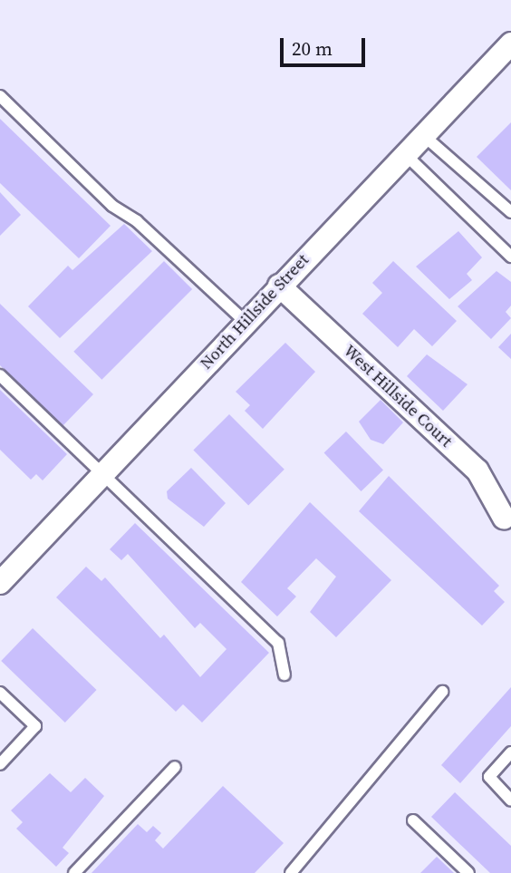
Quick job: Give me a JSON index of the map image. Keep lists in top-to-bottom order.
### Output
{
  "streets": {
    "street": ["North Hillside Street", "West Hillside Court"]
  },
  "crossings": [
    ["North Hillside Street", "West Hillside Court"]
  ],
  "scale_bar": "20 m"
}
